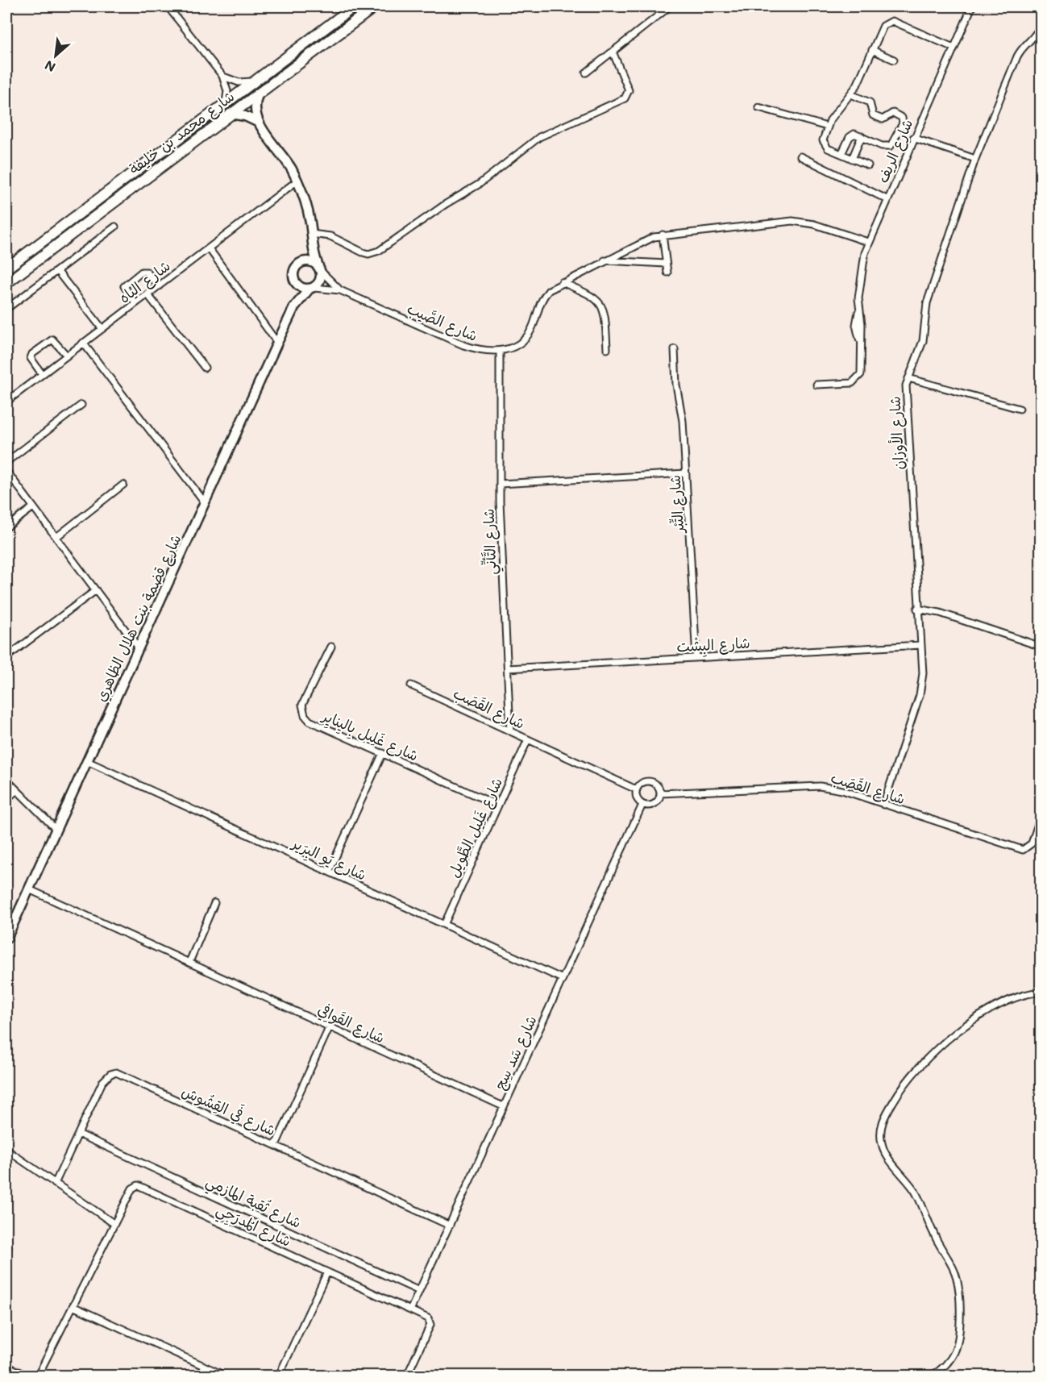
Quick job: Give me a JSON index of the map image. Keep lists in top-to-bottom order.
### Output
{
  "streets": {
    "highway": ["شارع محمد بن خليفة"],
    "street": [
      "شارع الريف",
      "شارع الياه",
      "شارع الصَّيب",
      "شارع الأوزان",
      "شارع التِّبْر",
      "شارع التَّأنِّي",
      "شارع قضمة بنت هلال الظاهري",
      "شارع البِشْت",
      "شارع القَصَب",
      "شارع غَلِيل بِاليِنايِر",
      "شارع غَلِيل الطَّويل",
      "شارع يَو البِرَير",
      "شارع القَوافِي",
      "شارع سَد سِج",
      "شارع فَي القِشُوش",
      "شارع ثُقبة المازمي",
      "شارع المُدرَجِي"
    ]
  },
  "crossings": [
    ["شارع الصَّيب", "شارع التَّأنِّي"],
    ["شارع الصَّيب", "شارع قضمة بنت هلال الظاهري"],
    ["شارع الأوزان", "شارع البِشْت"],
    ["شارع الأوزان", "شارع القَصَب"],
    ["شارع التِّبْر", "شارع البِشْت"],
    ["شارع التَّأنِّي", "شارع البِشْت"],
    ["شارع التَّأنِّي", "شارع القَصَب"],
    ["شارع قضمة بنت هلال الظاهري", "شارع يَو البِرَير"],
    ["شارع قضمة بنت هلال الظاهري", "شارع القَوافِي"],
    ["شارع القَصَب", "شارع غَلِيل الطَّويل"],
    ["شارع القَصَب", "شارع سَد سِج"],
    ["شارع غَلِيل بِاليِنايِر", "شارع غَلِيل الطَّويل"],
    ["شارع غَلِيل الطَّويل", "شارع يَو البِرَير"],
    ["شارع يَو البِرَير", "شارع سَد سِج"],
    ["شارع القَوافِي", "شارع سَد سِج"],
    ["شارع سَد سِج", "شارع فَي القِشُوش"],
    ["شارع سَد سِج", "شارع ثُقبة المازمي"],
    ["شارع سَد سِج", "شارع المُدرَجِي"],
    ["شارع فَي القِشُوش", "شارع ثُقبة المازمي"]
  ],
  "north": "bottom left"
}
